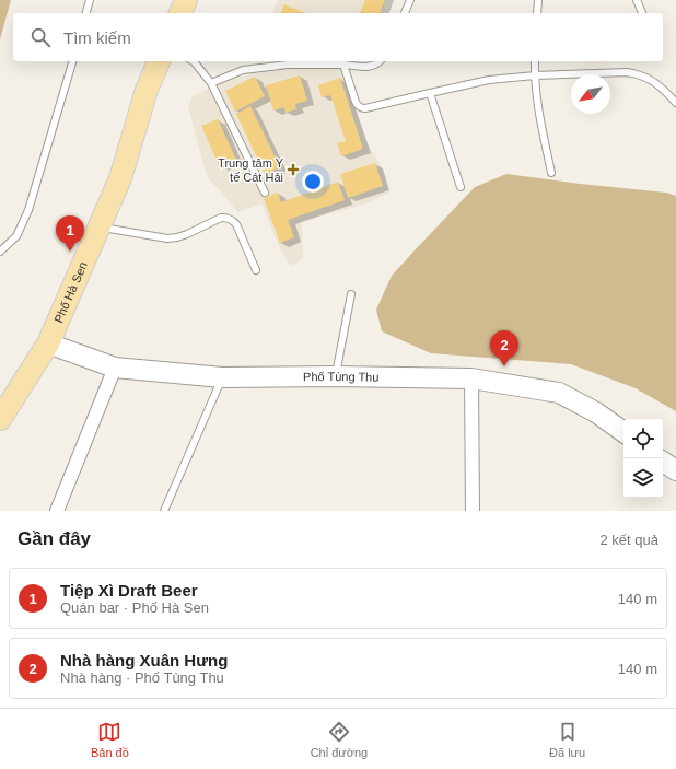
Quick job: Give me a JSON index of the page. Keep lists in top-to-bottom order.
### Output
{
  "streets": {
    "main road": ["Phố Hà Sen", "Phố Tùng Thu"]
  },
  "crossings": [
    ["Phố Hà Sen", "Phố Tùng Thu"]
  ],
  "places": {
    "health": ["Trung tâm Y tế Cát Hải"]
  },
  "north": "bottom left",
  "page": {
    "search": "Tìm kiếm",
    "pins": ["1", "2"],
    "heading": ["Gần đây", "2 kết quả"],
    "list": [
      {
        "mark": "1",
        "name": "Tiệp Xì Draft Beer",
        "note": "Quán bar · Phố Hà Sen",
        "value": "140 m"
      },
      {
        "mark": "2",
        "name": "Nhà hàng Xuân Hưng",
        "note": "Nhà hàng · Phố Tùng Thu",
        "value": "140 m"
      }
    ],
    "nav": ["Bản đồ", "Chỉ đường", "Đã lưu"]
  }
}
